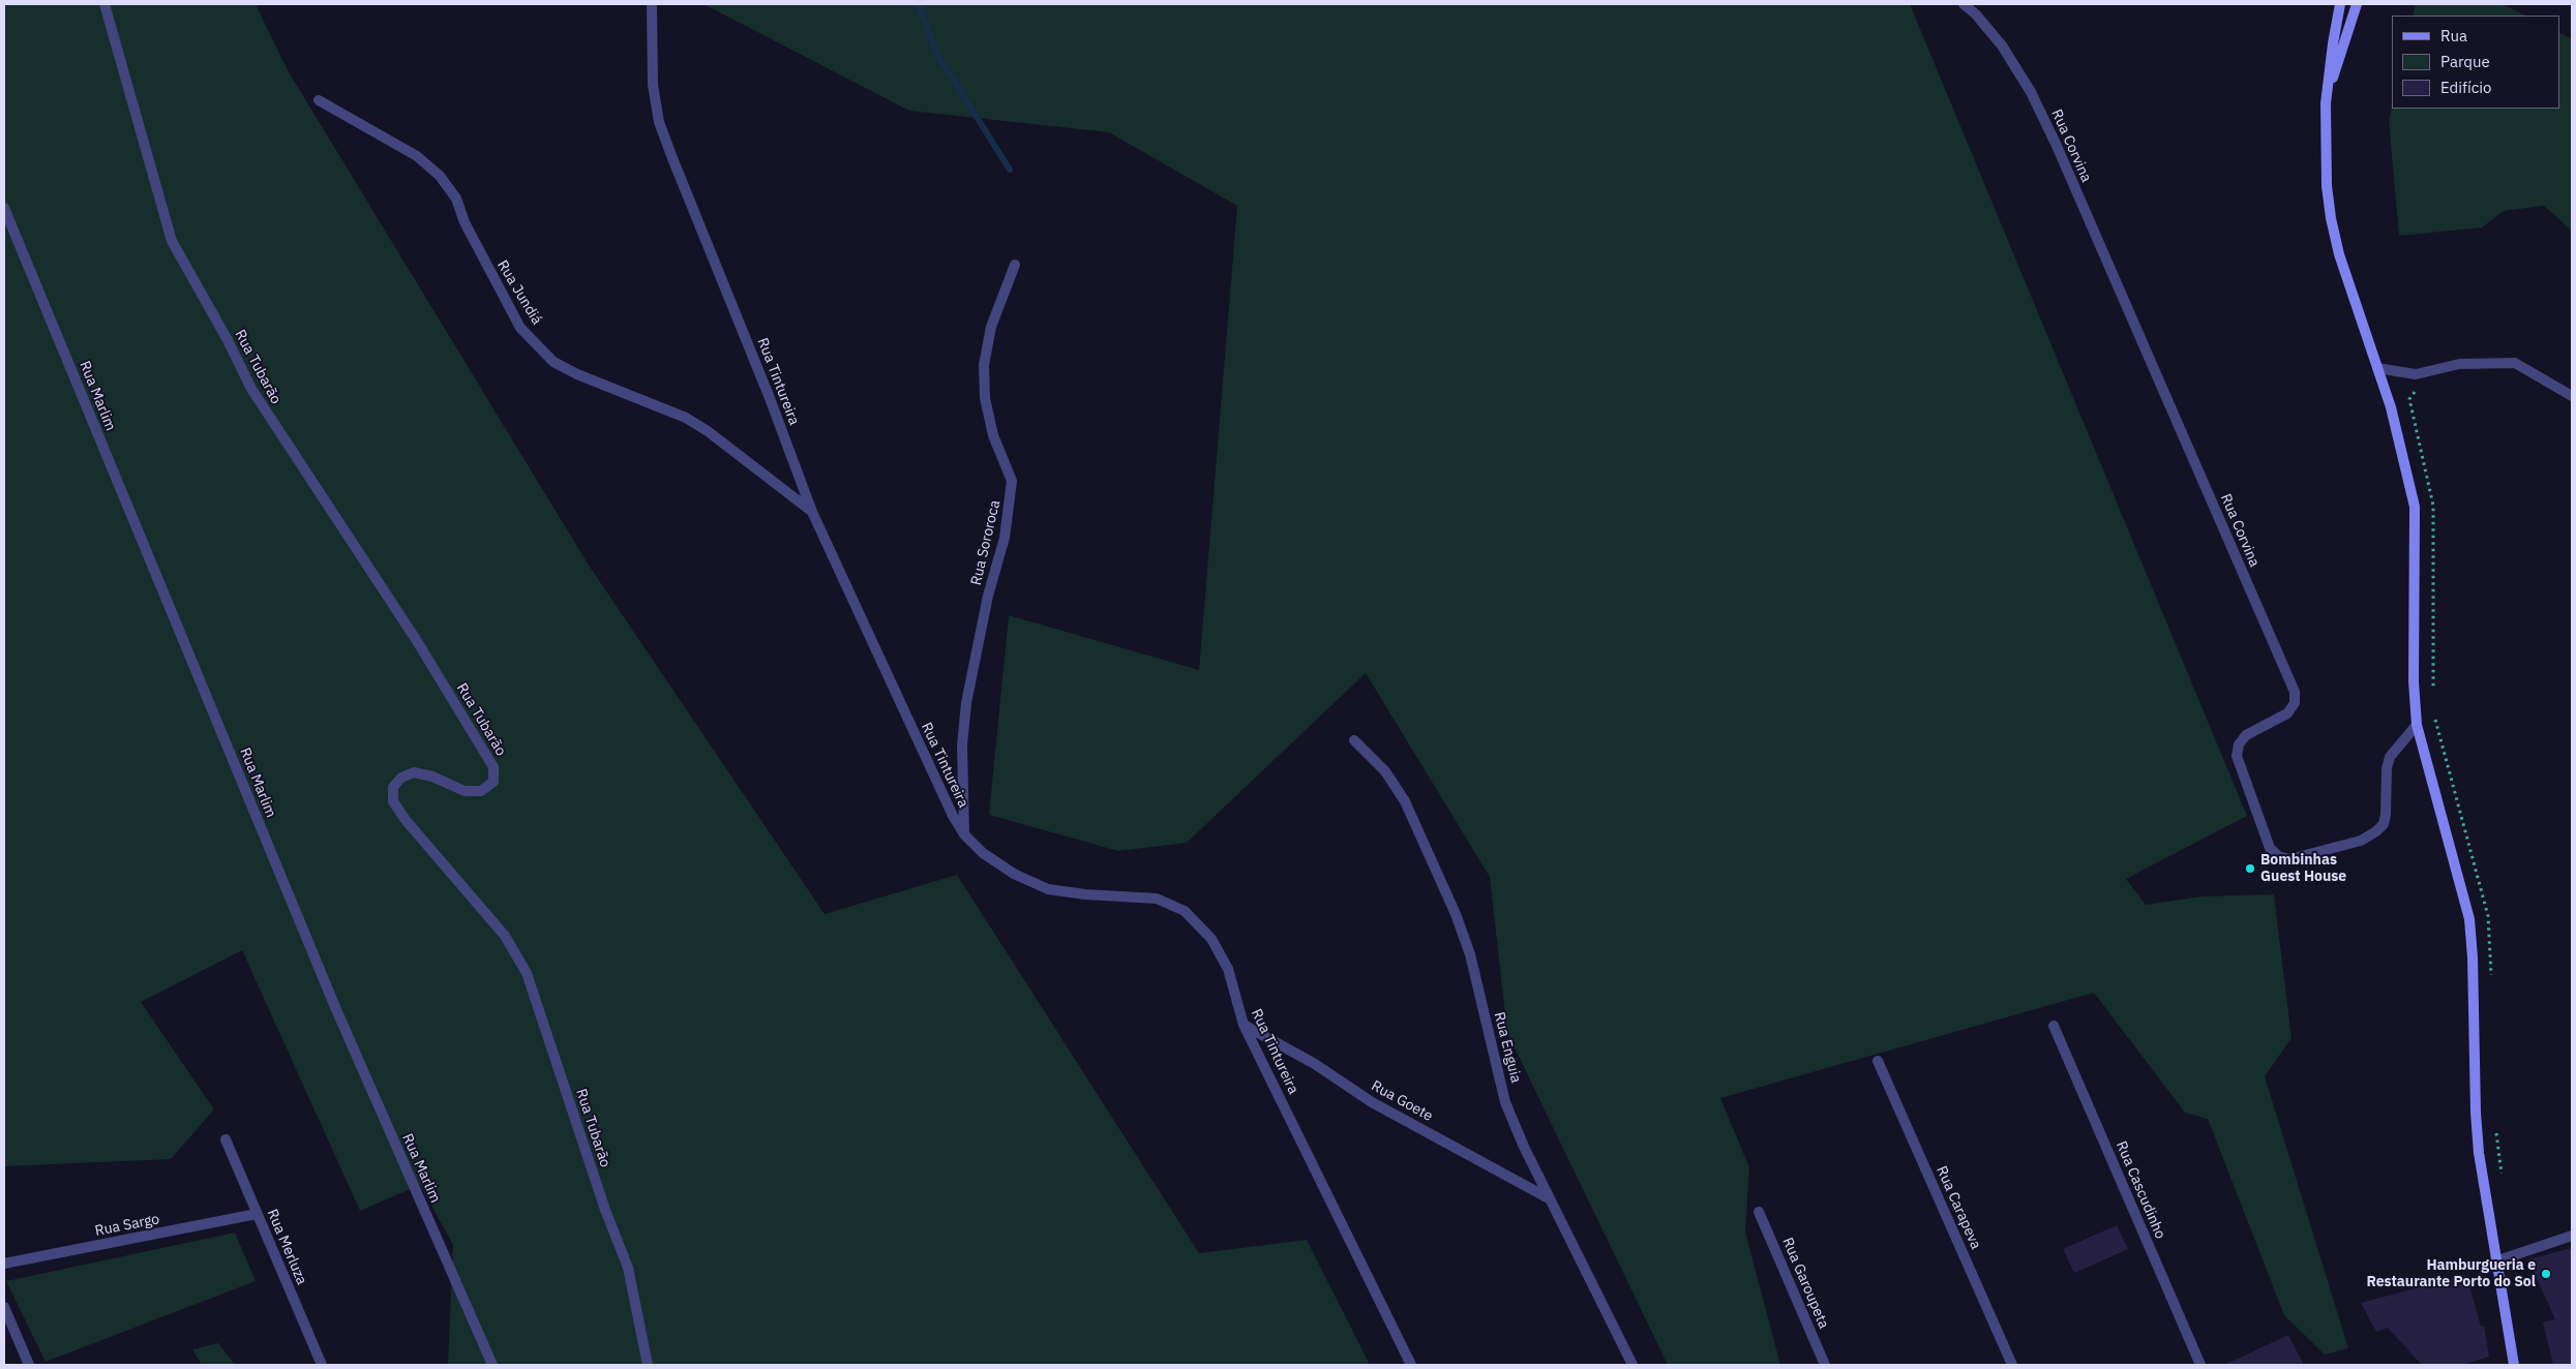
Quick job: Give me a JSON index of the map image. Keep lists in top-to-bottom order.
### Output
{
  "streets": {
    "street": [
      "Rua Corvina",
      "Rua Jundiá",
      "Rua Tubarão",
      "Rua Tintureira",
      "Rua Marlim",
      "Rua Sororoca",
      "Rua Enguia",
      "Rua Goete",
      "Rua Cascudinho",
      "Rua Carapeva",
      "Rua Sargo",
      "Rua Merluza",
      "Rua Garoupeta"
    ]
  },
  "crossings": [
    ["Rua Jundiá", "Rua Tintureira"],
    ["Rua Tintureira", "Rua Sororoca"],
    ["Rua Tintureira", "Rua Goete"],
    ["Rua Enguia", "Rua Goete"],
    ["Rua Sargo", "Rua Merluza"]
  ],
  "places": ["Bombinhas Guest House", "Hamburgueria e Restaurante Porto do Sol"],
  "legend": ["Rua", "Parque", "Edifício"]
}
